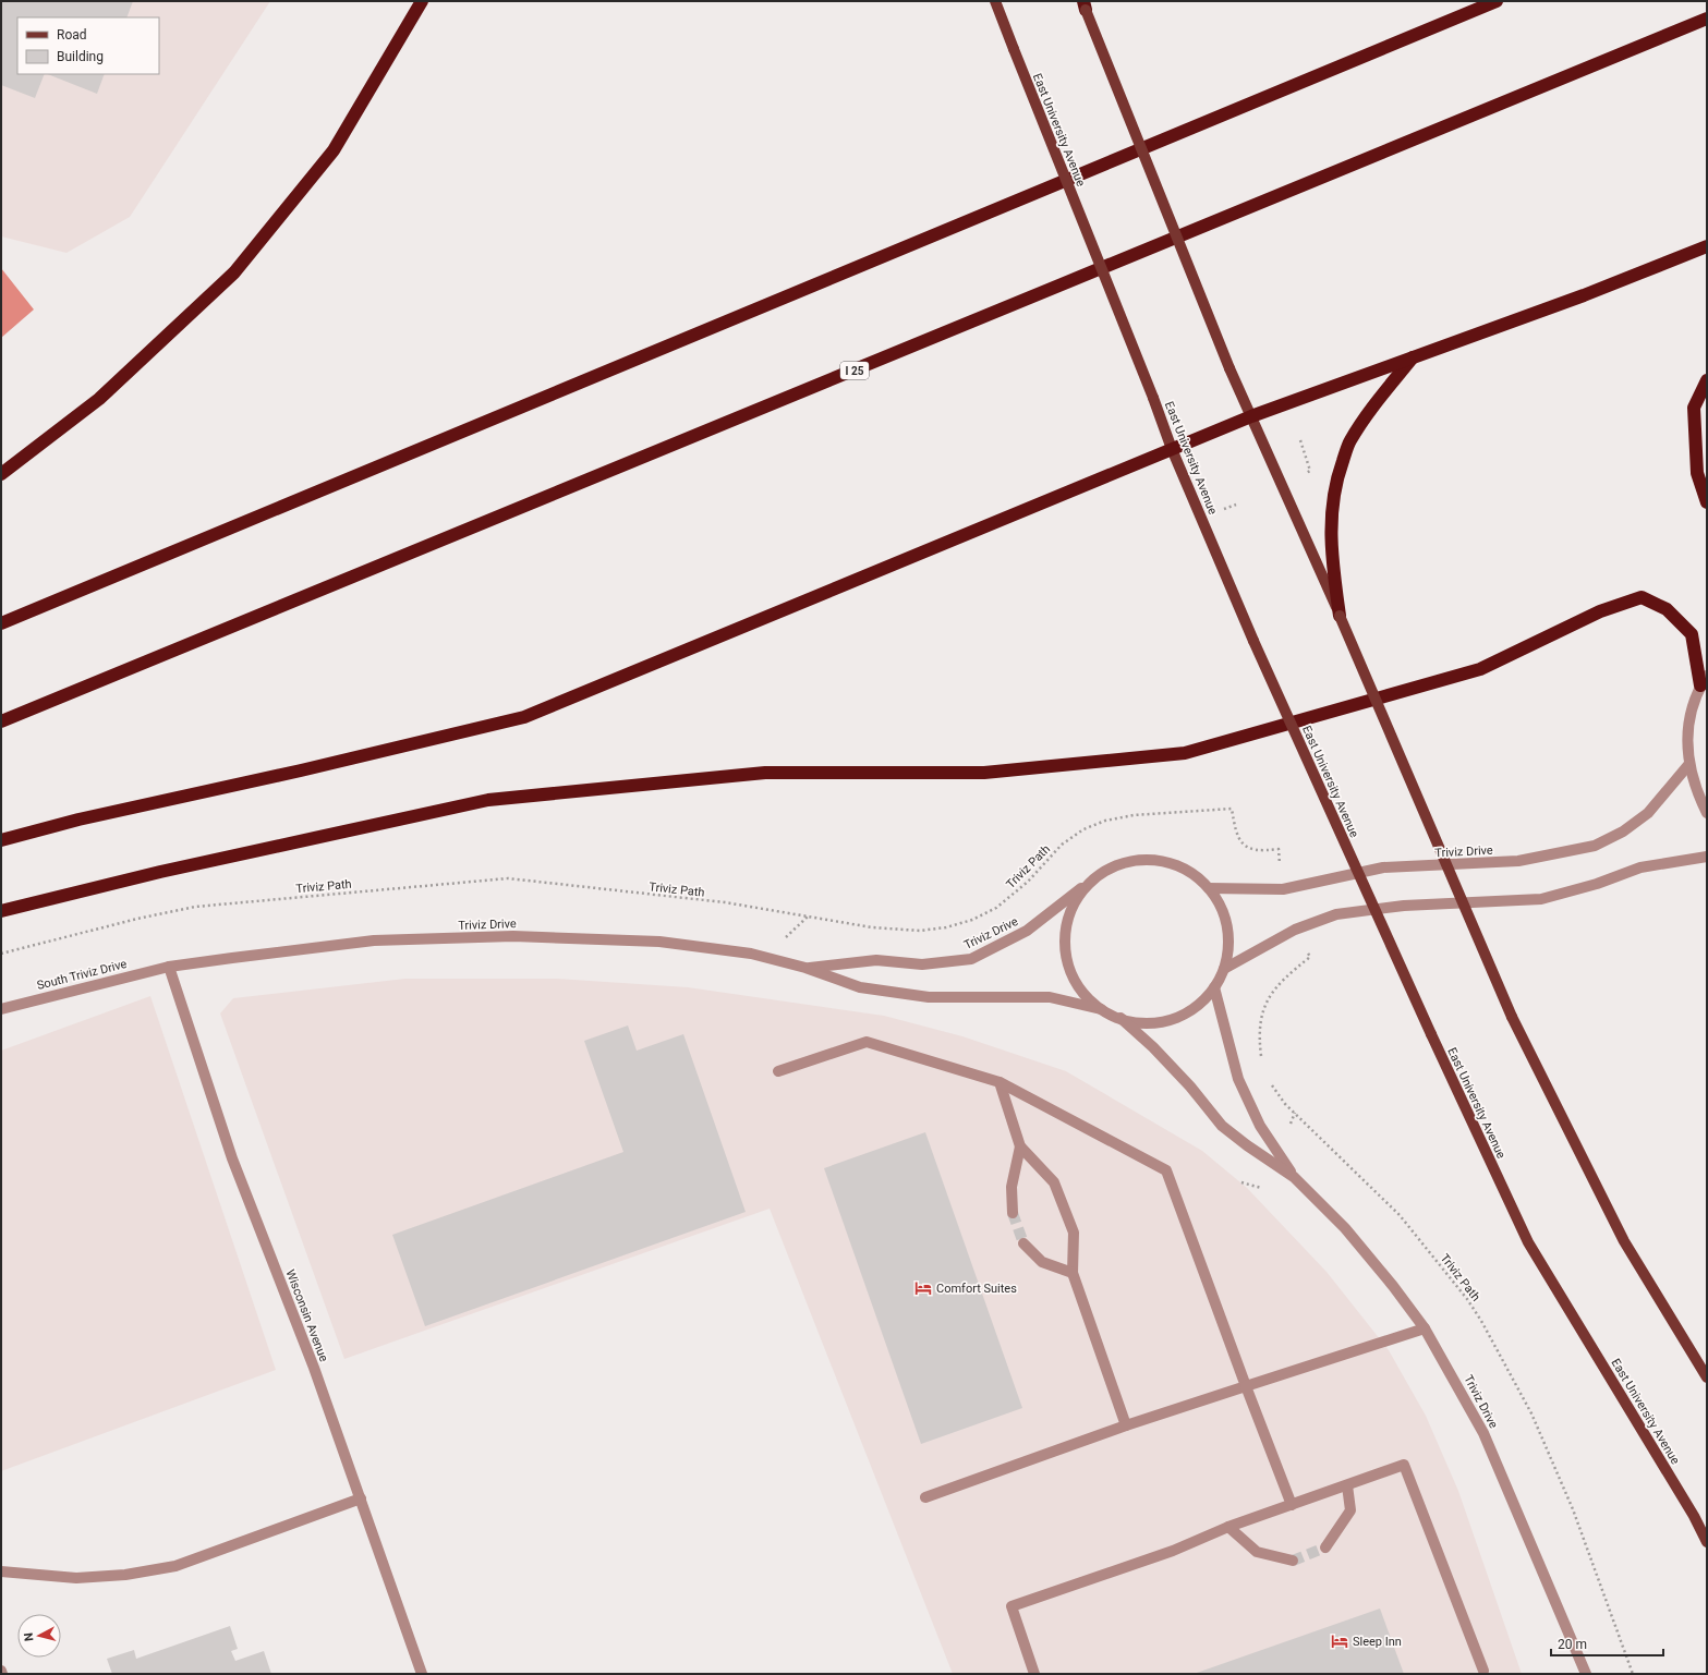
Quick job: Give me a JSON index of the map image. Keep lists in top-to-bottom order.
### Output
{
  "streets": {
    "highway": ["I 25"],
    "main road": ["East University Avenue"],
    "street": ["Triviz Drive", "South Triviz Drive", "Wisconsin Avenue"],
    "path": ["Triviz Path"]
  },
  "crossings": [
    ["Triviz Drive", "South Triviz Drive"],
    ["Triviz Drive", "Wisconsin Avenue"],
    ["South Triviz Drive", "Wisconsin Avenue"]
  ],
  "places": {
    "hotel": ["Comfort Suites", "Sleep Inn"]
  },
  "legend": ["Road", "Building"],
  "scale_bar": "20 m",
  "north": "left"
}
